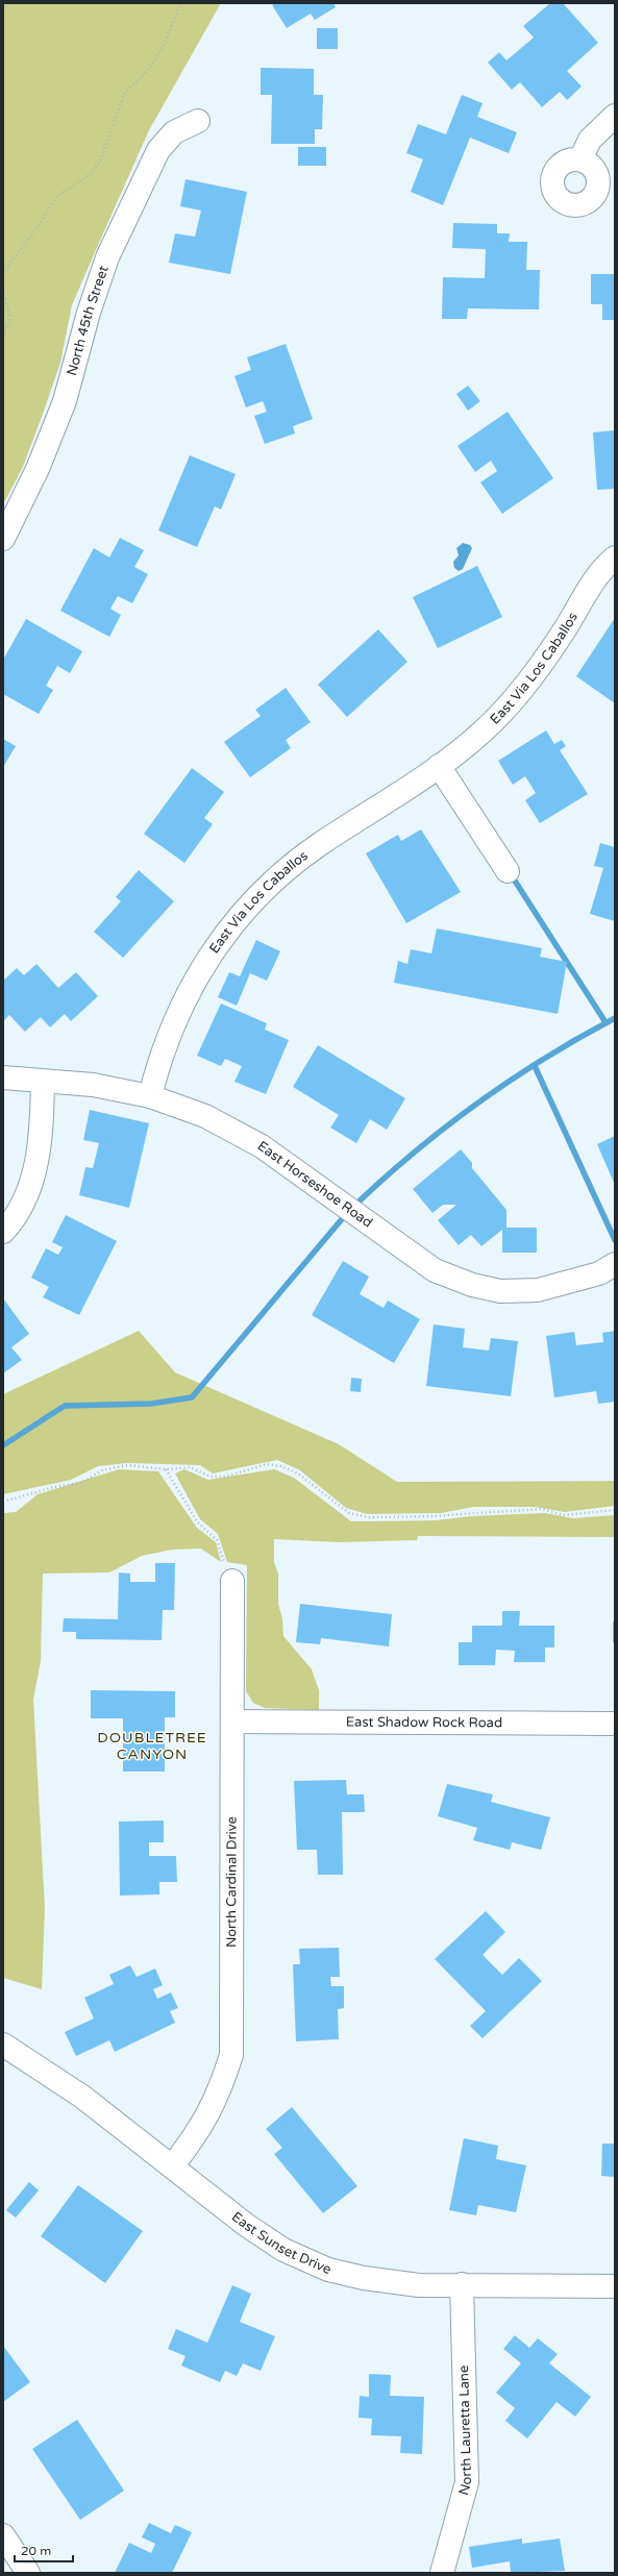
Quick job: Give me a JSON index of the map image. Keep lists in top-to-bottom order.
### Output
{
  "streets": {
    "street": [
      "North 45th Street",
      "East Via Los Caballos",
      "East Horseshoe Road",
      "East Shadow Rock Road",
      "North Cardinal Drive",
      "East Sunset Drive",
      "North Lauretta Lane"
    ]
  },
  "crossings": [
    ["East Via Los Caballos", "East Horseshoe Road"],
    ["East Shadow Rock Road", "North Cardinal Drive"],
    ["North Cardinal Drive", "East Sunset Drive"],
    ["East Sunset Drive", "North Lauretta Lane"]
  ],
  "districts": ["DOUBLETREE CANYON"],
  "scale_bar": "20 m"
}
